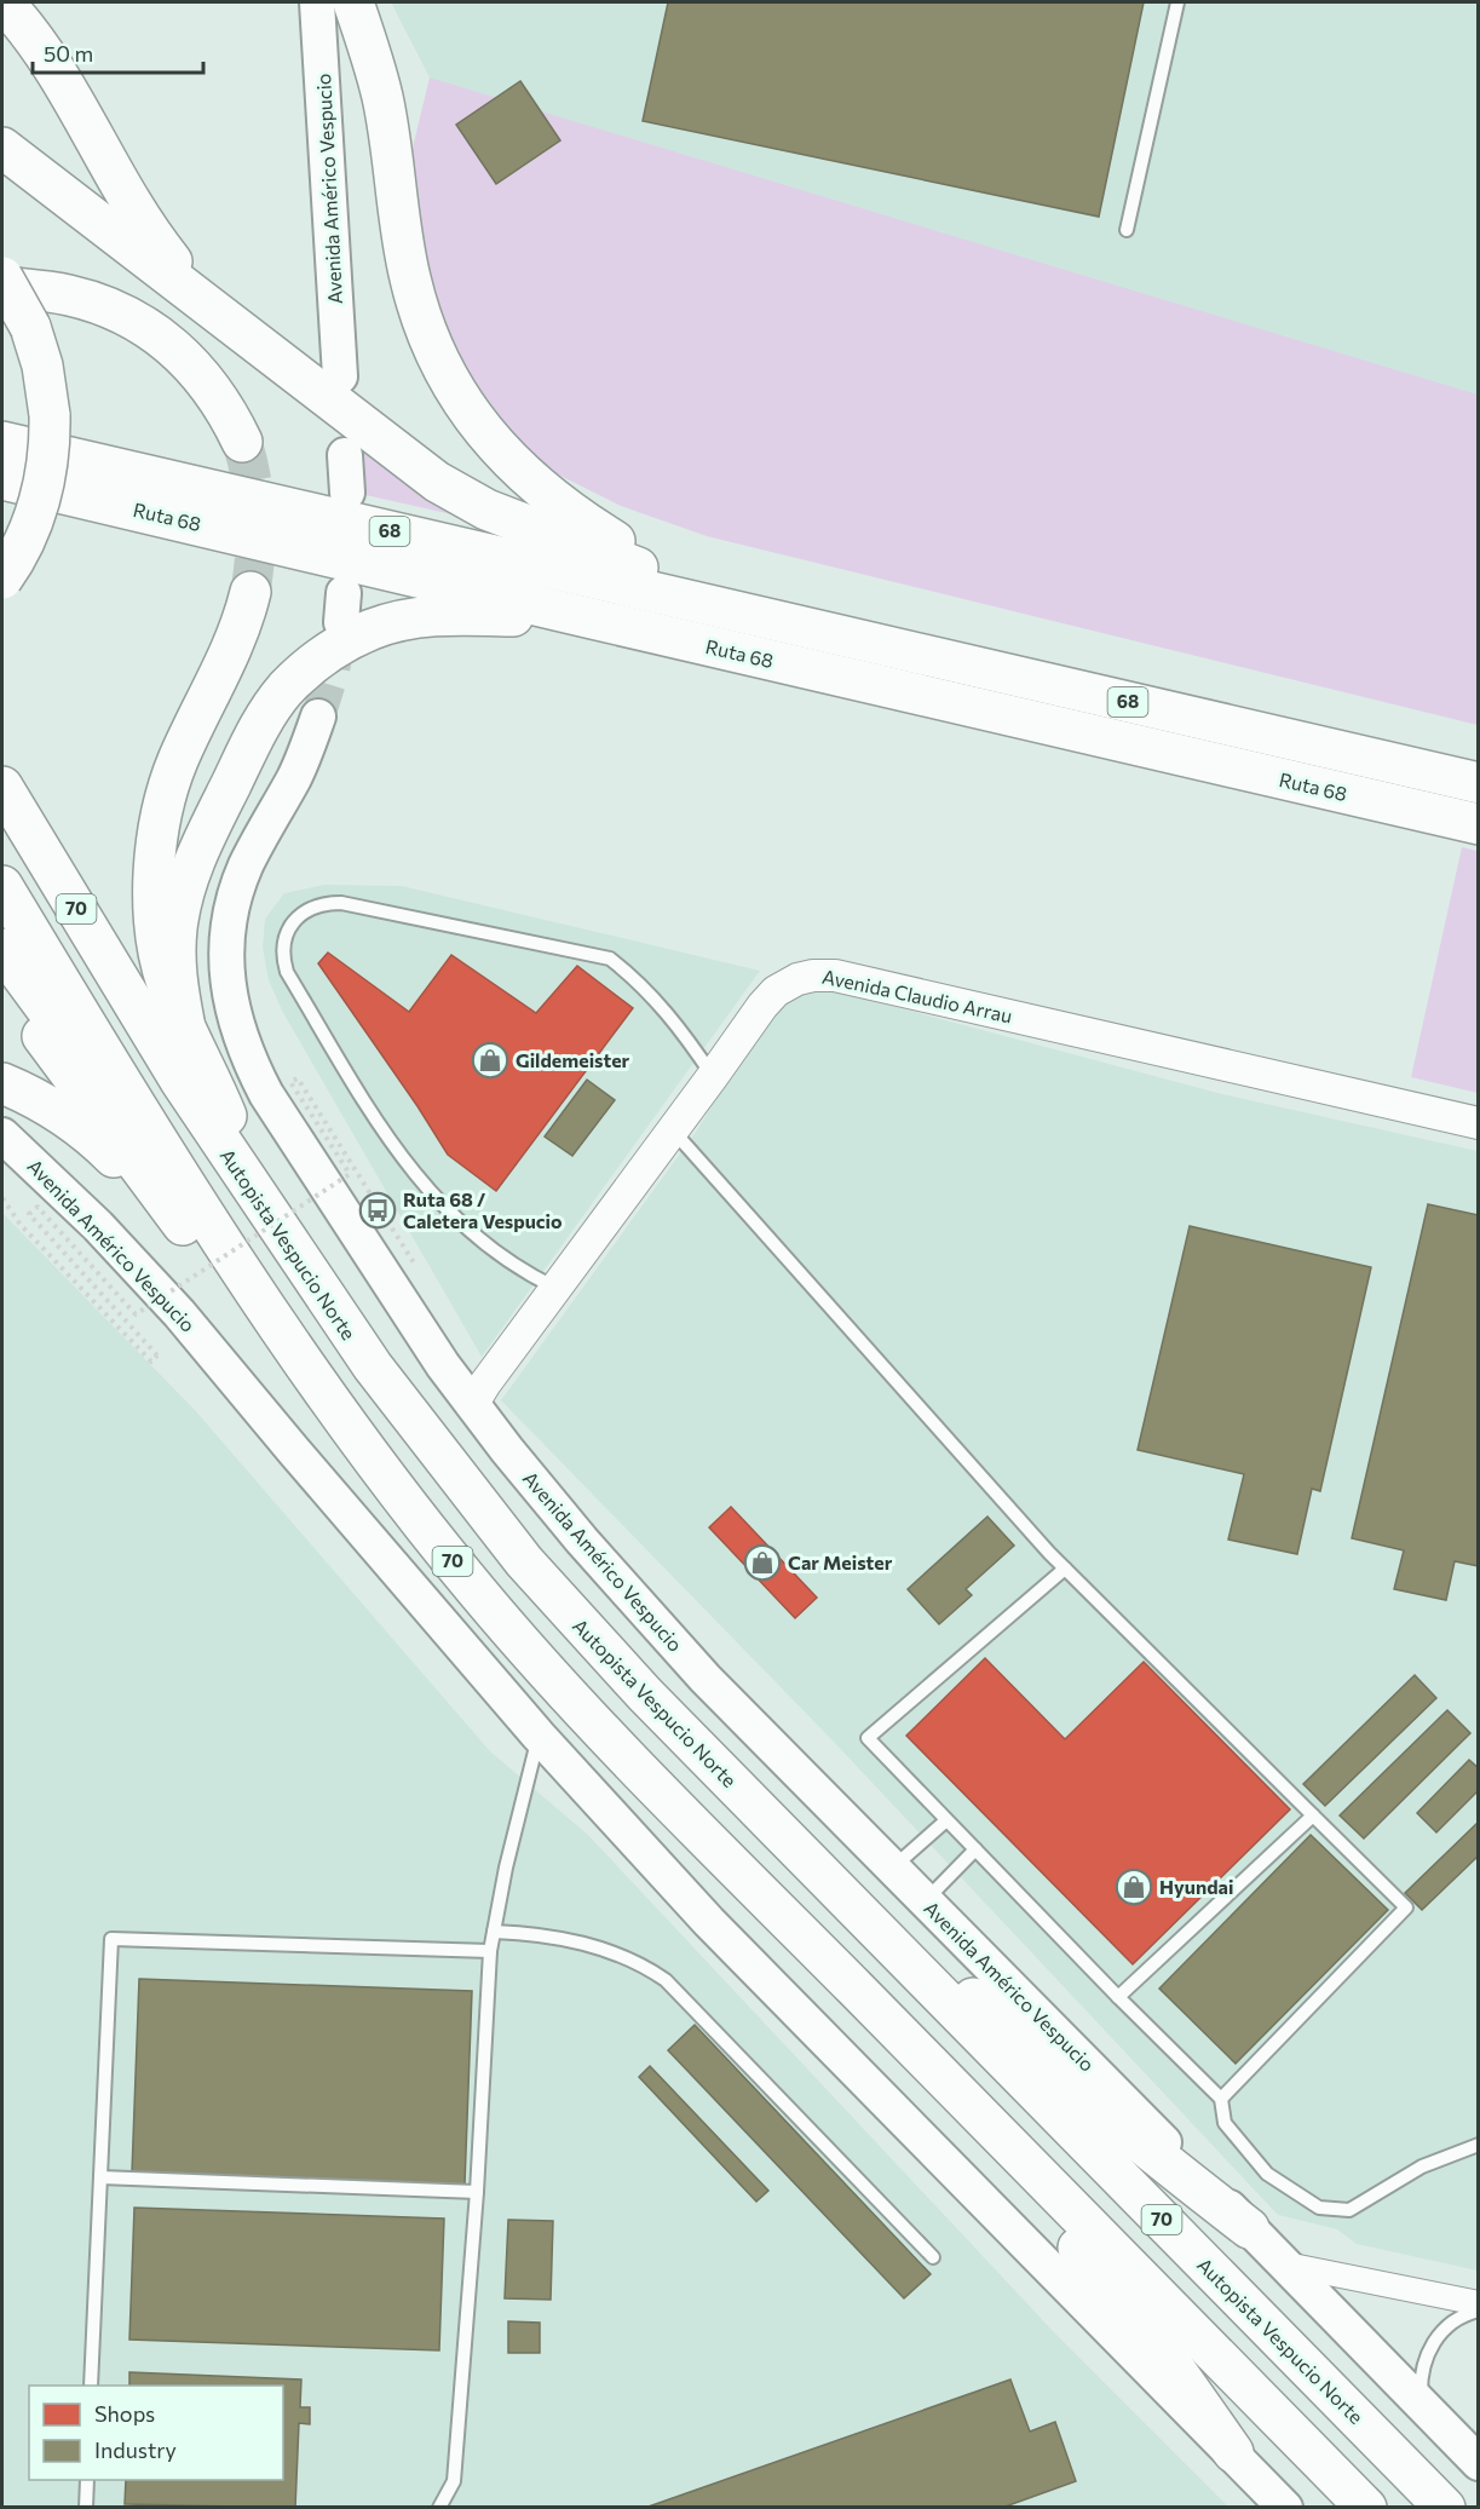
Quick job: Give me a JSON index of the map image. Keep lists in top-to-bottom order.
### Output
{
  "streets": {
    "highway": [
      "Ruta 68",
      "68",
      "70",
      "Autopista Vespucio Norte"
    ],
    "main road": ["Avenida Américo Vespucio"],
    "street": ["Avenida Claudio Arrau"]
  },
  "crossings": [
    ["Avenida Américo Vespucio", "Avenida Claudio Arrau"]
  ],
  "places": {
    "shop": ["Gildemeister", "Car Meister", "Hyundai"],
    "bus stop": ["Ruta 68 / Caletera Vespucio"]
  },
  "legend": ["Shops", "Industry"],
  "scale_bar": "50 m"
}
